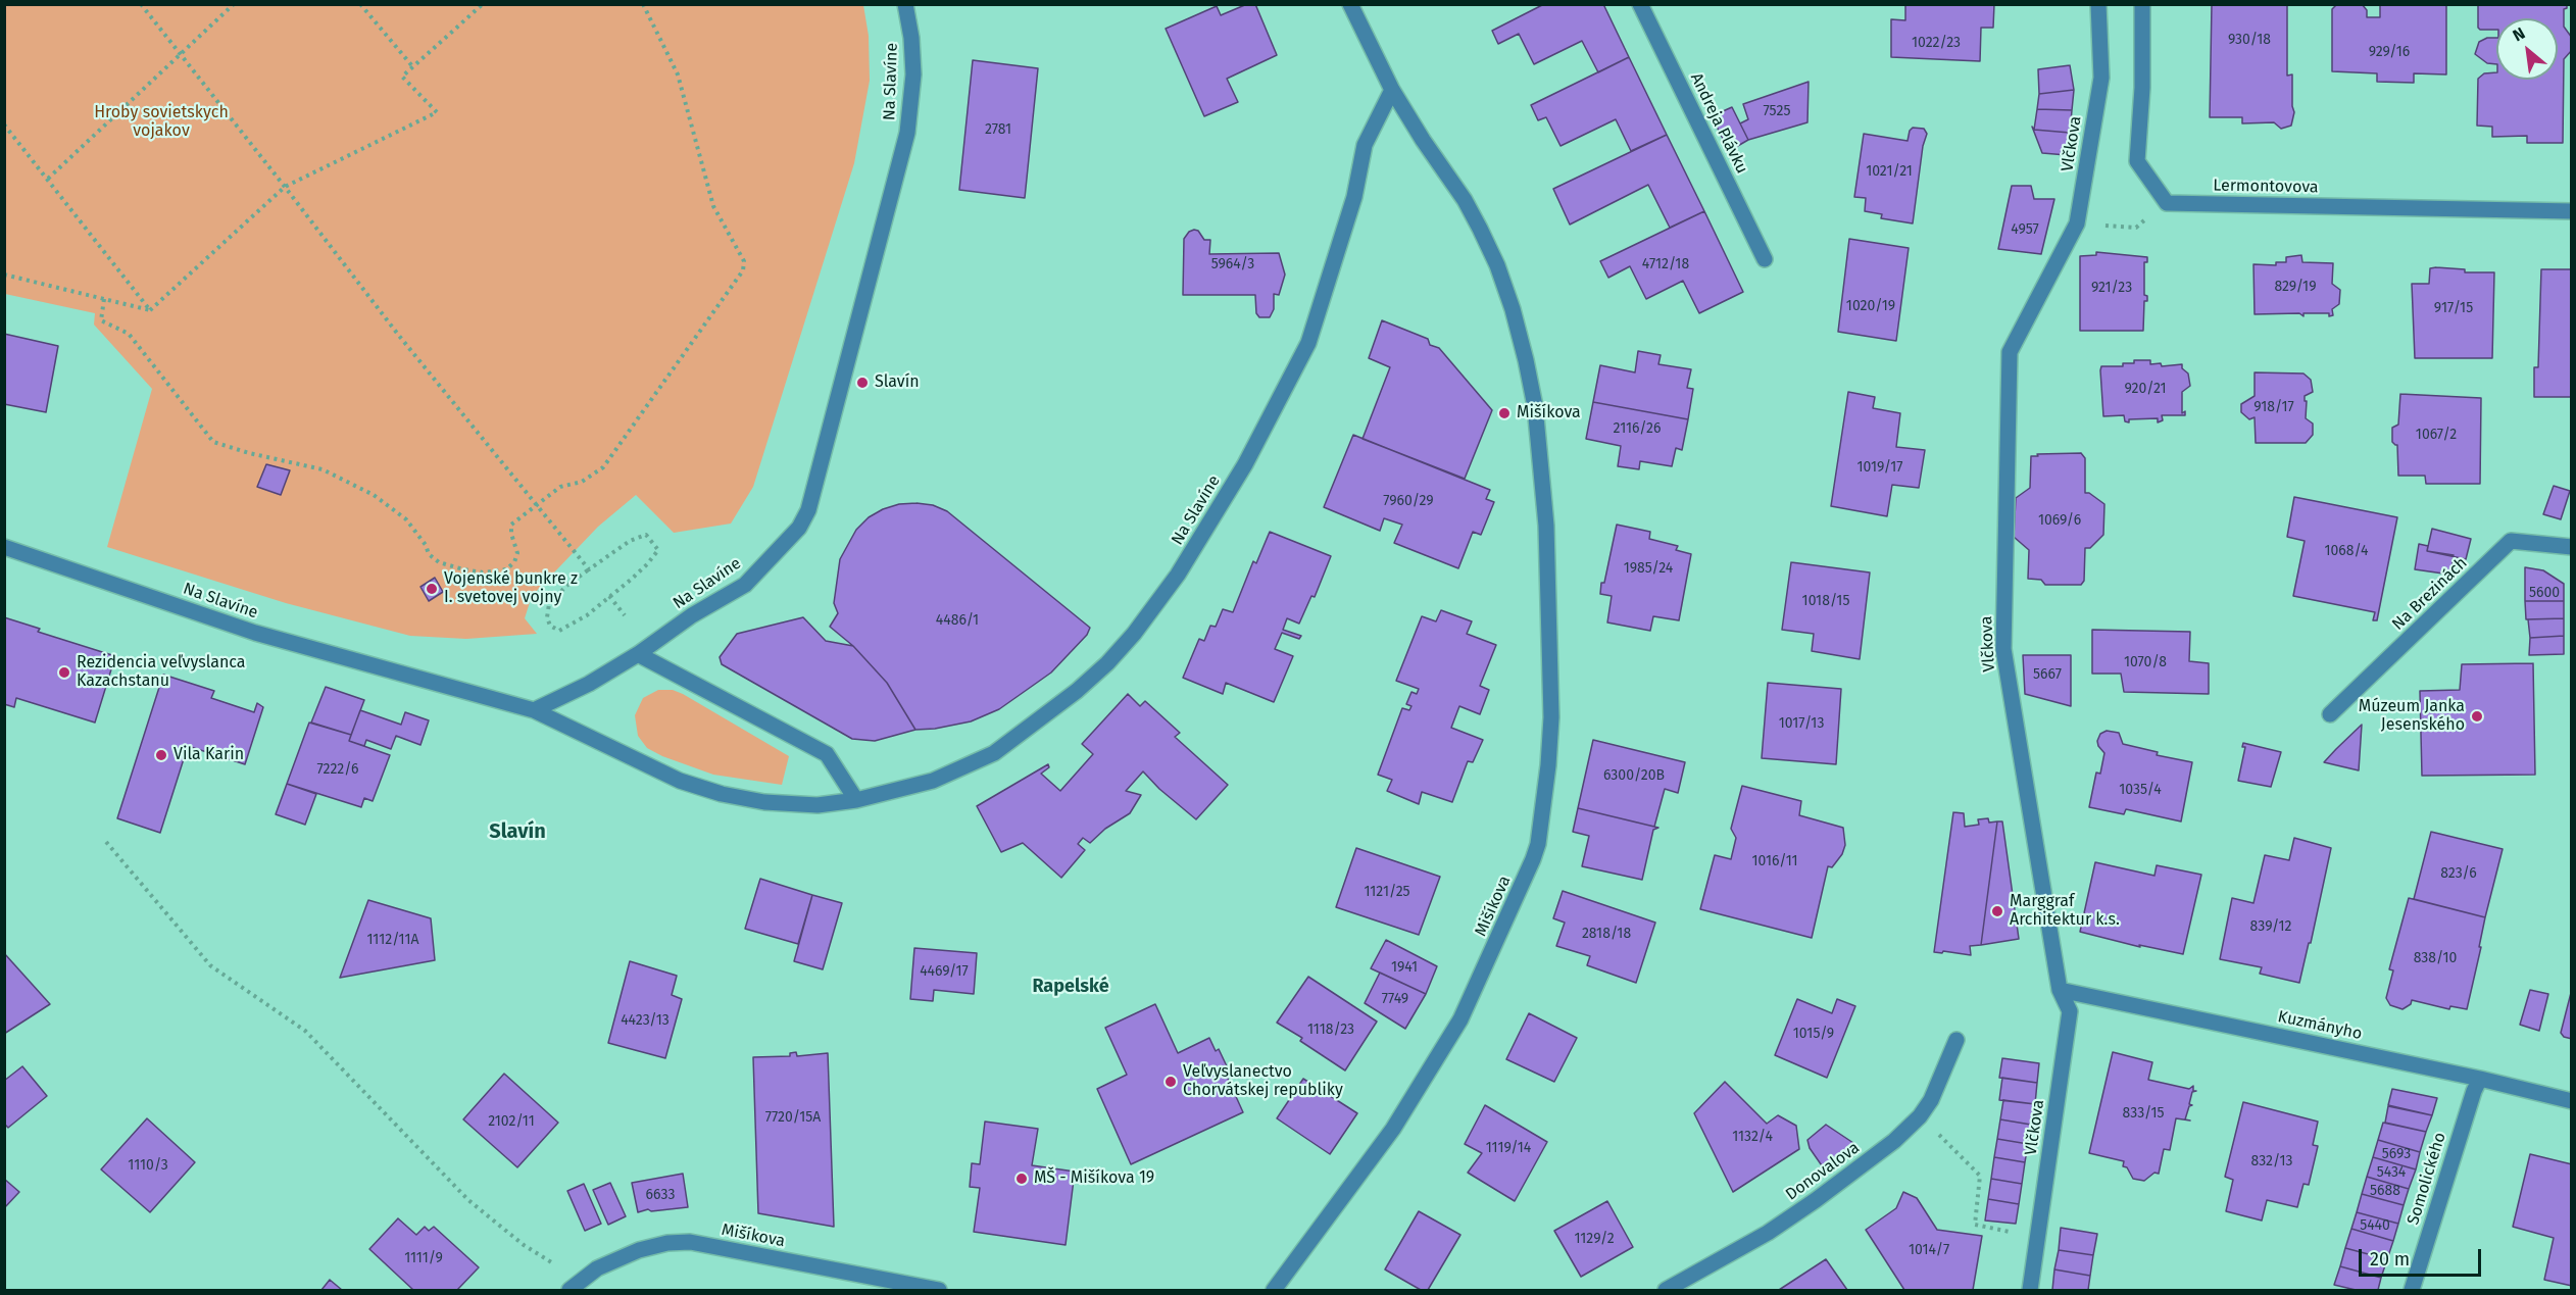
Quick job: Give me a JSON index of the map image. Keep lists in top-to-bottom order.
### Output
{
  "streets": {
    "street": [
      "Na Slavíne",
      "Andreja Plávku",
      "Vlčkova",
      "Lermontovova",
      "Na Brezinách",
      "Mišíkova",
      "Kuzmányho",
      "Donovalova",
      "Somolického"
    ]
  },
  "crossings": [
    ["Na Slavíne", "Mišíkova"],
    ["Vlčkova", "Kuzmányho"],
    ["Kuzmányho", "Somolického"]
  ],
  "districts": ["Slavín", "Rapelské"],
  "parks": ["Hroby sovietskych vojakov"],
  "places": [
    "Slavín",
    "Mišíkova",
    "Vojenské bunkre z I. svetovej vojny",
    "Rezidencia veľvyslanca Kazachstanu",
    "Múzeum Janka Jesenského",
    "Vila Karin",
    "Marggraf Architektur k.s.",
    "Veľvyslanectvo Chorvátskej republiky",
    "MŠ - Mišíkova 19"
  ],
  "house_numbers": [
    "930/18",
    "1022/23",
    "929/16",
    "7525",
    "2781",
    "1021/21",
    "4957",
    "5964/3",
    "4712/18",
    "829/19",
    "921/23",
    "1020/19",
    "917/15",
    "920/21",
    "918/17",
    "2116/26",
    "1067/2",
    "1019/17",
    "7960/29",
    "1069/6",
    "1068/4",
    "1985/24",
    "5600",
    "1018/15",
    "4486/1",
    "1070/8",
    "5667",
    "1017/13",
    "7222/6",
    "6300/20B",
    "1035/4",
    "1016/11",
    "823/6",
    "1121/25",
    "839/12",
    "2818/18",
    "1112/11A",
    "838/10",
    "1941",
    "4469/17",
    "7749",
    "4423/13",
    "1118/23",
    "1015/9",
    "833/15",
    "7720/15A",
    "2102/11",
    "1132/4",
    "1119/14",
    "5693",
    "832/13",
    "1110/3",
    "5434",
    "5688",
    "6633",
    "5440",
    "1129/2",
    "1014/7",
    "1111/9"
  ],
  "scale_bar": "20 m",
  "north": "top left"
}
